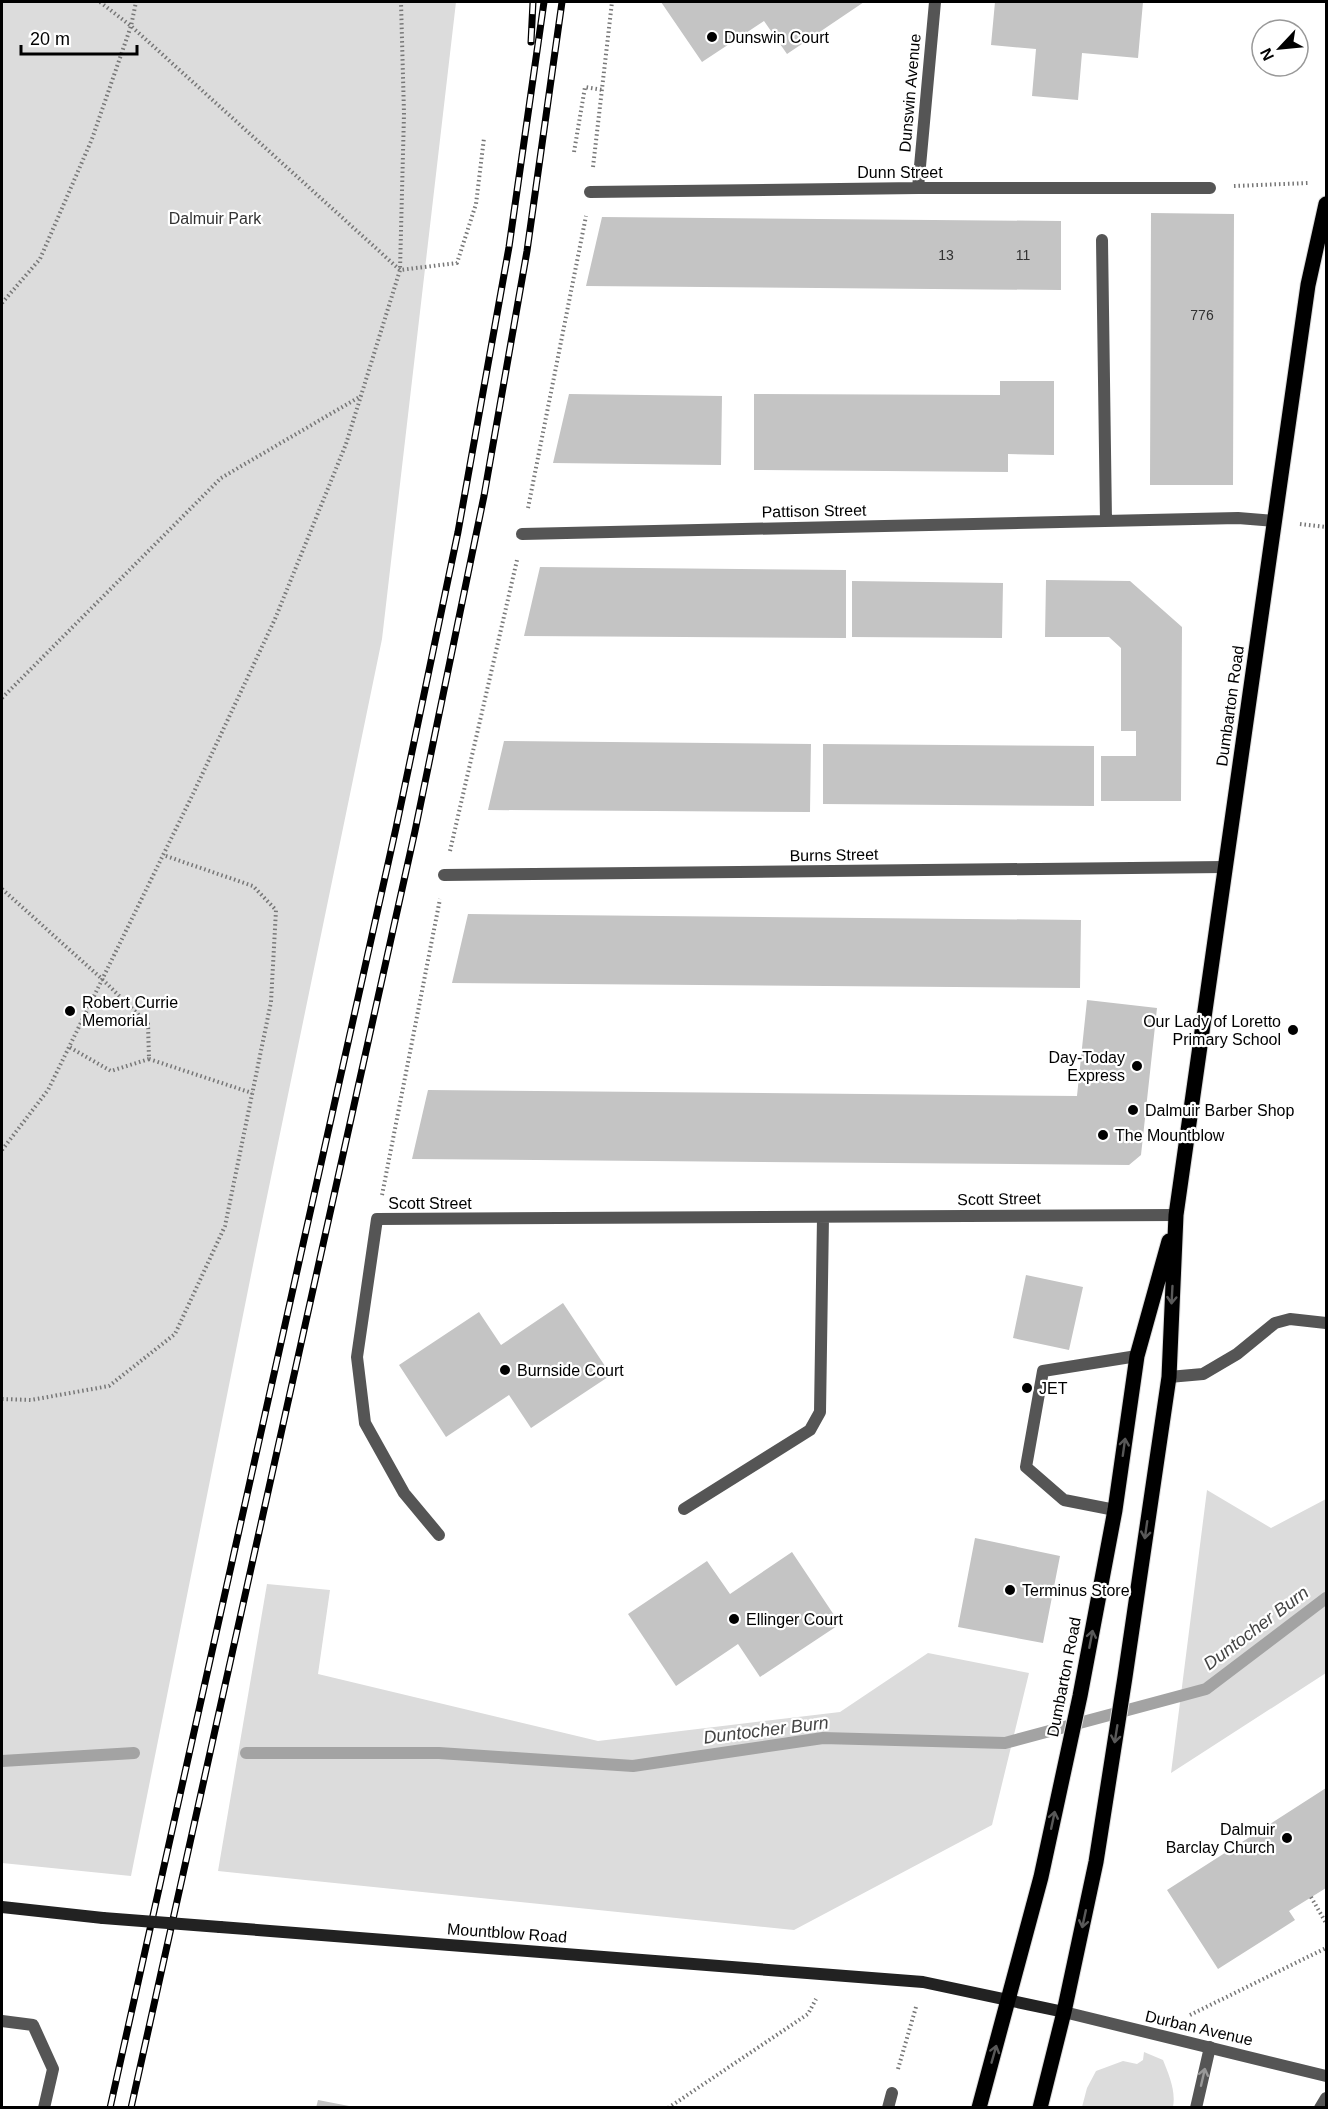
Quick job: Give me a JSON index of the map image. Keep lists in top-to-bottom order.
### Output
{
  "streets": {
    "main road": ["Dumbarton Road"],
    "street": [
      "Dunswin Avenue",
      "Dunn Street",
      "Pattison Street",
      "Burns Street",
      "Scott Street",
      "Mountblow Road",
      "Durban Avenue"
    ]
  },
  "crossings": [
    ["Dunswin Avenue", "Dunn Street"],
    ["Pattison Street", "Dumbarton Road"],
    ["Dumbarton Road", "Burns Street"],
    ["Dumbarton Road", "Scott Street"],
    ["Dumbarton Road", "Mountblow Road"],
    ["Dumbarton Road", "Durban Avenue"],
    ["Mountblow Road", "Durban Avenue"]
  ],
  "water": ["Duntocher Burn"],
  "parks": ["Dalmuir Park"],
  "places": [
    "Dunswin Court",
    "Robert Currie Memorial",
    "Our Lady of Loretto Primary School",
    "Day-Today Express",
    "Dalmuir Barber Shop",
    "The Mountblow",
    "Burnside Court",
    "JET",
    "Terminus Store",
    "Ellinger Court",
    "Dalmuir Barclay Church"
  ],
  "house_numbers": ["13", "11", "776"],
  "scale_bar": "20 m",
  "north": "bottom left"
}
